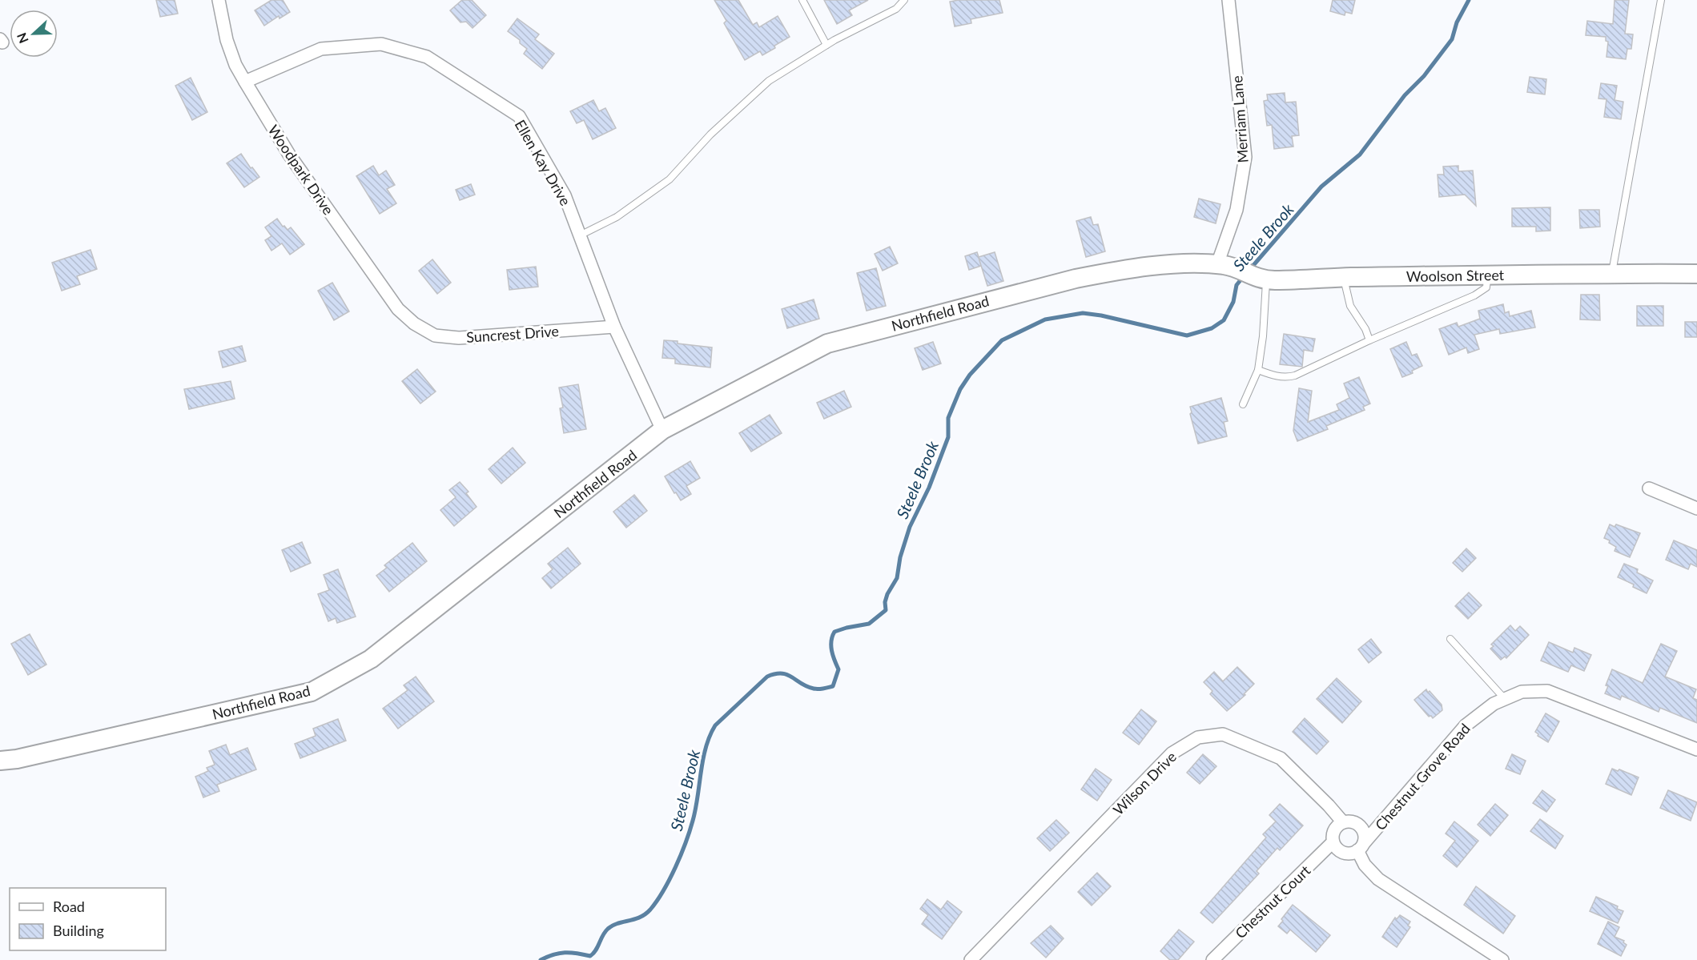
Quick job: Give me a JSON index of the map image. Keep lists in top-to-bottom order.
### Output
{
  "streets": {
    "street": [
      "Merriam Lane",
      "Ellen Kay Drive",
      "Woodpark Drive",
      "Woolson Street",
      "Northfield Road",
      "Suncrest Drive",
      "Chestnut Grove Road",
      "Wilson Drive",
      "Chestnut Court"
    ]
  },
  "crossings": [
    ["Merriam Lane", "Woolson Street"],
    ["Merriam Lane", "Northfield Road"],
    ["Ellen Kay Drive", "Woodpark Drive"],
    ["Ellen Kay Drive", "Northfield Road"],
    ["Ellen Kay Drive", "Suncrest Drive"],
    ["Woodpark Drive", "Suncrest Drive"],
    ["Woolson Street", "Northfield Road"],
    ["Chestnut Grove Road", "Wilson Drive"],
    ["Chestnut Grove Road", "Chestnut Court"],
    ["Wilson Drive", "Chestnut Court"]
  ],
  "water": ["Steele Brook"],
  "legend": ["Road", "Building"],
  "north": "left"
}
